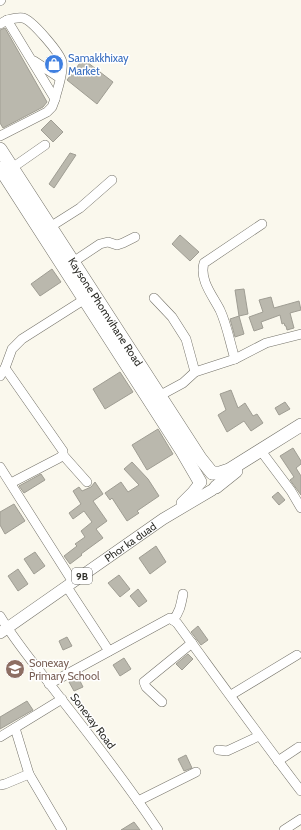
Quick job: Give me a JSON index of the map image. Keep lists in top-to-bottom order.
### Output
{
  "streets": {
    "highway": ["Kaysone Phomvihane Road", "9B"],
    "main road": ["Phor ka duad"],
    "street": ["Sonexay Road"]
  },
  "crossings": [
    ["Kaysone Phomvihane Road", "9B"],
    ["Phor ka duad", "9B"],
    ["Phor ka duad", "Sonexay Road"]
  ],
  "places": {
    "shop": ["Samakkhixay Market"],
    "school or university": ["Sonexay Primary School"]
  }
}
